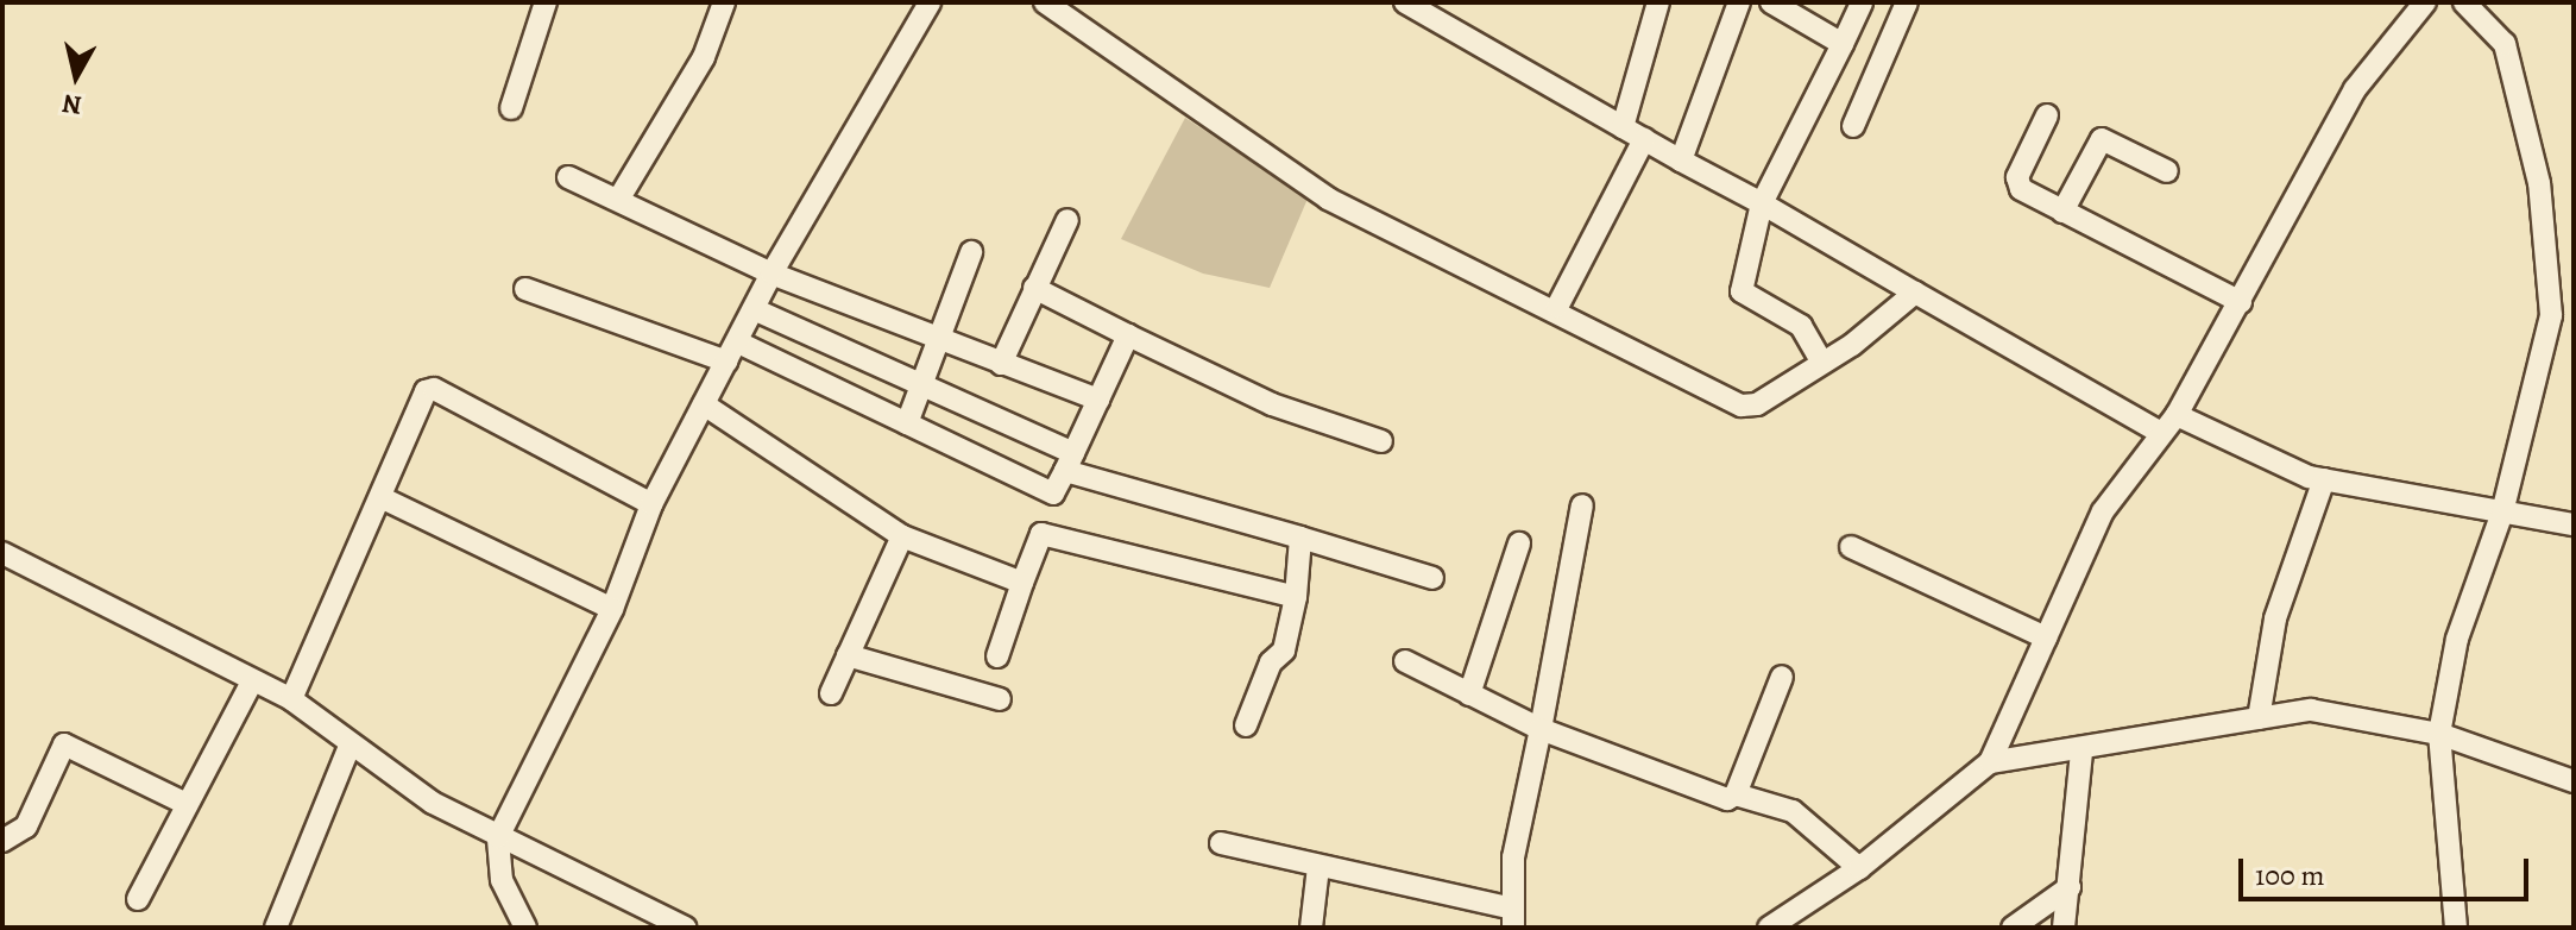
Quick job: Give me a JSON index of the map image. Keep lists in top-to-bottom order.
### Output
{
  "scale_bar": "100 m",
  "north": "bottom"
}
